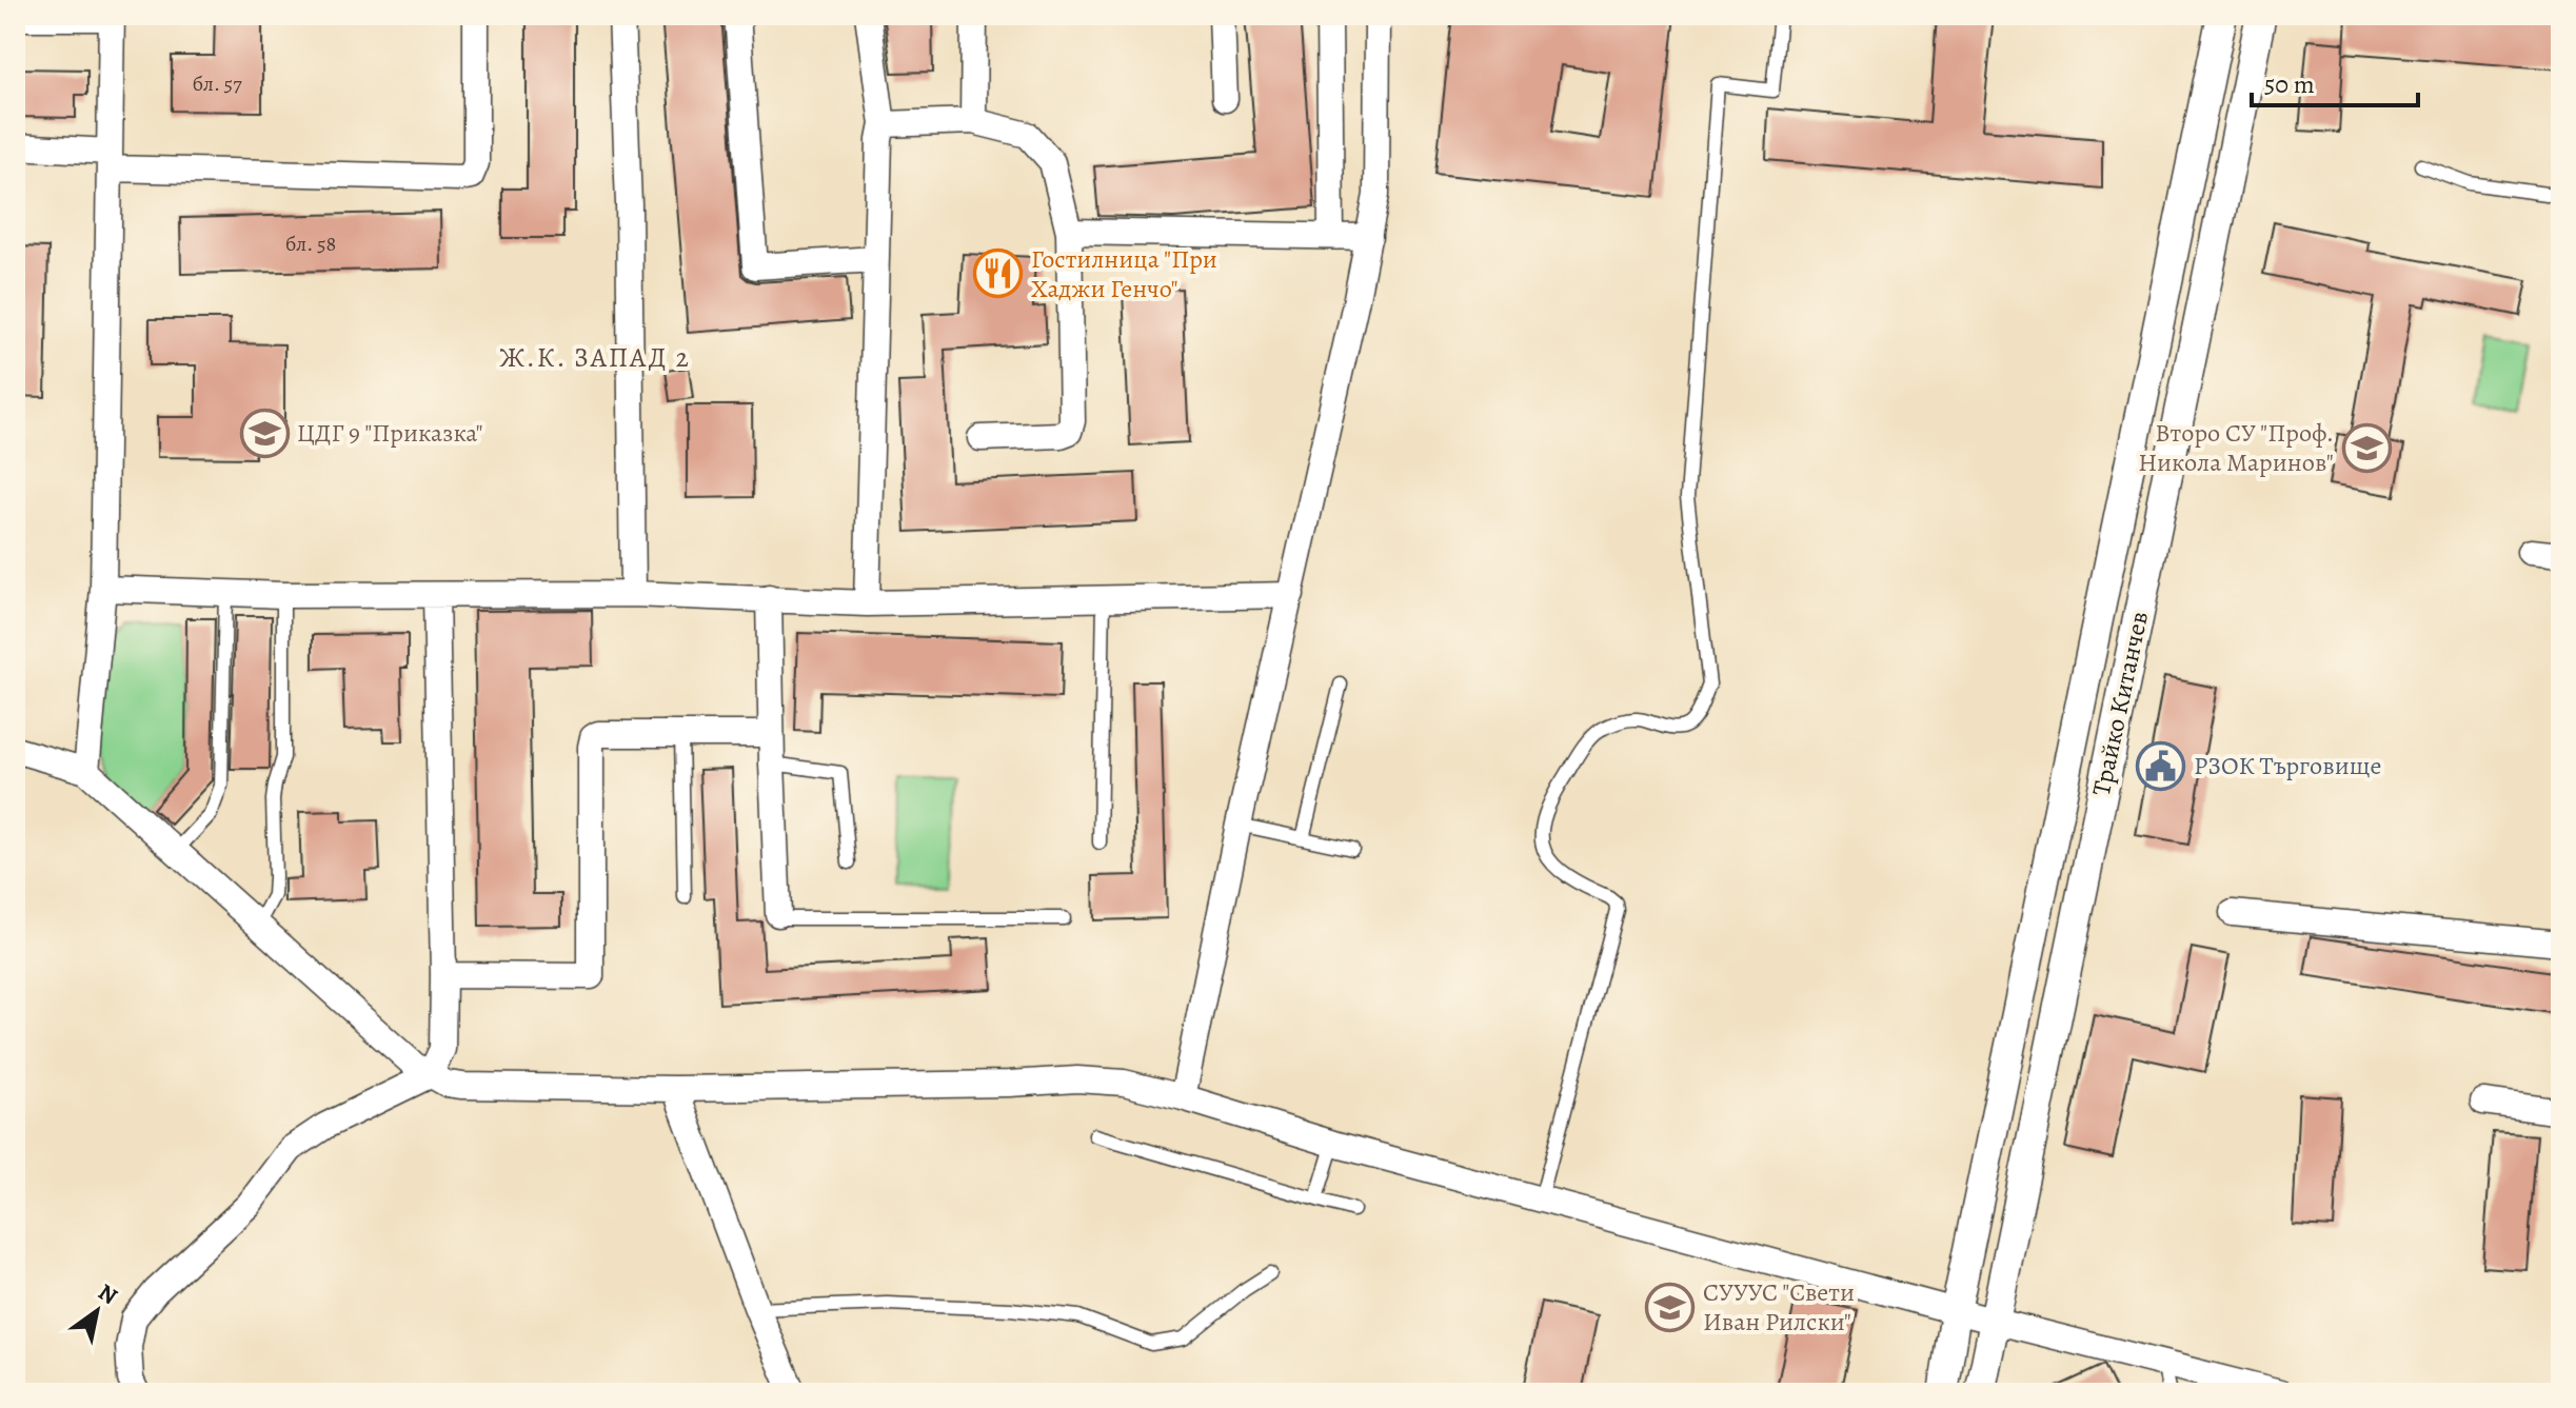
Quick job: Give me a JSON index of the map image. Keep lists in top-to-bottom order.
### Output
{
  "streets": {
    "street": ["Трайко Китанчев"]
  },
  "districts": ["Ж.К. ЗАПАД 2"],
  "places": {
    "restaurant": ["Гостилница \"При Хаджи Генчо\""],
    "school or university": ["ЦДГ 9 \"Приказка\"", "Второ СУ \"Проф. Никола Маринов\"", "СУУУС \"Свети Иван Рилски\""],
    "public building": ["РЗОК Търговище"]
  },
  "house_numbers": ["бл. 57", "бл. 58"],
  "scale_bar": "50 m",
  "north": "top right"
}
